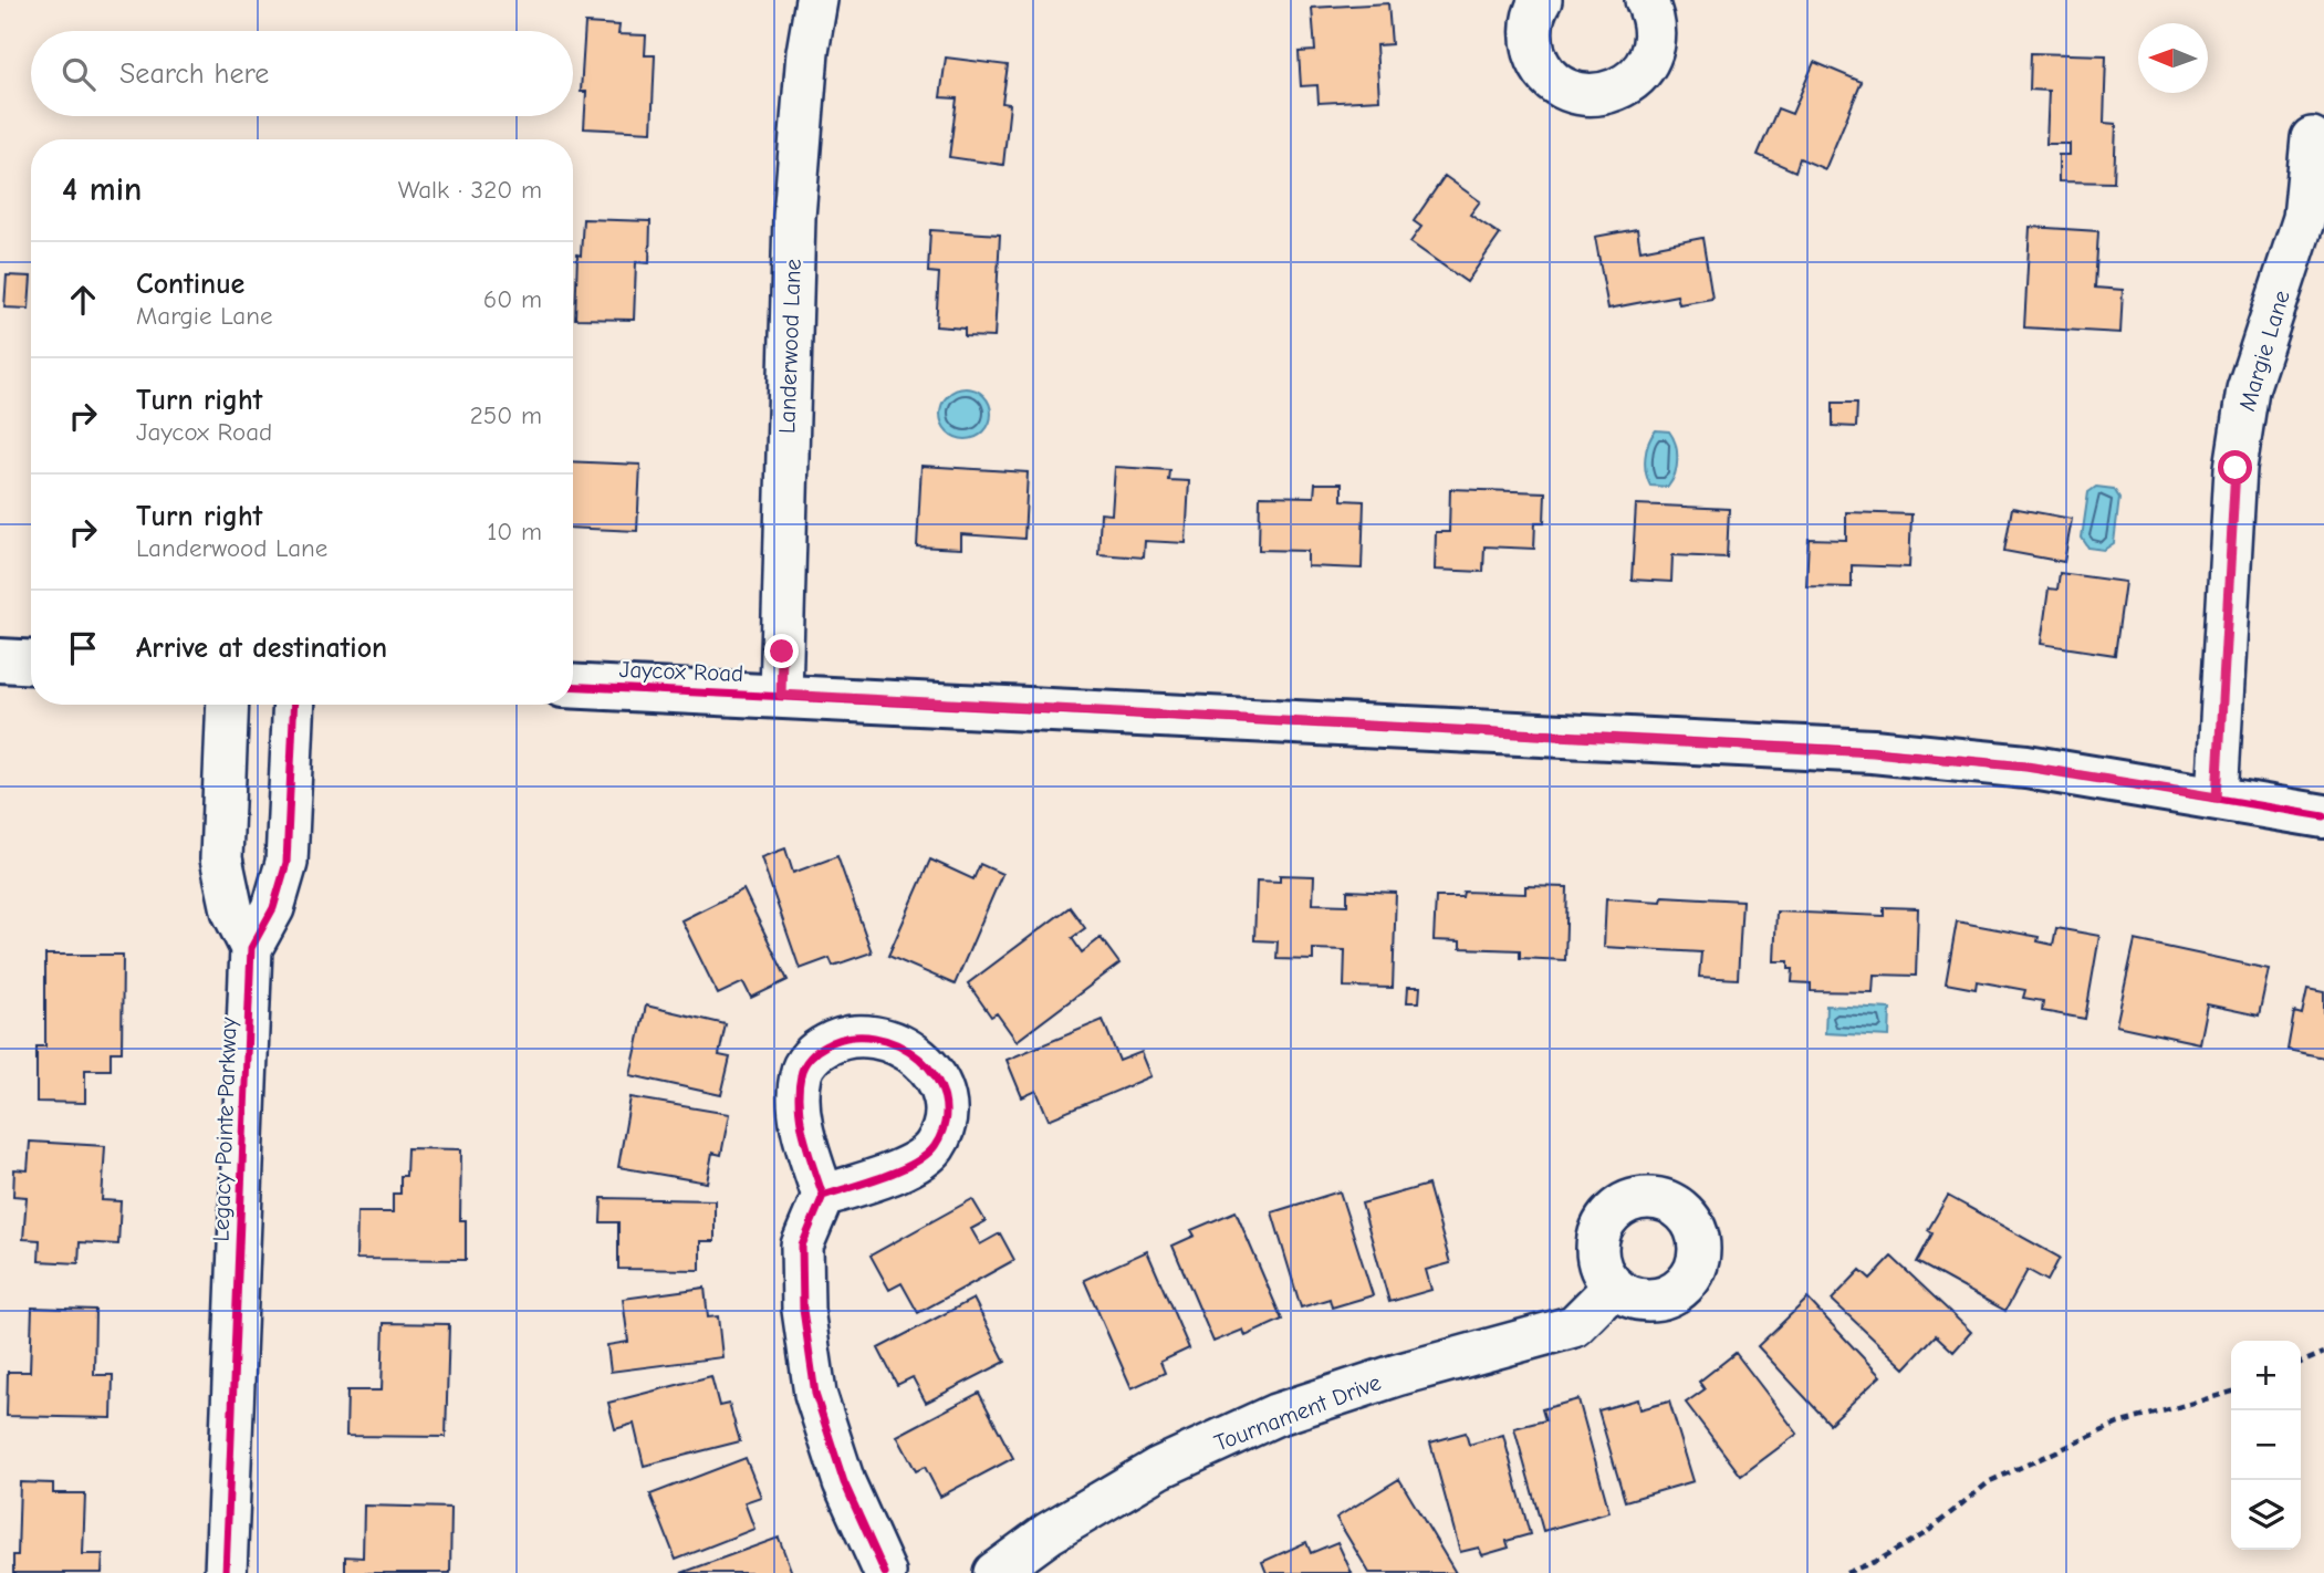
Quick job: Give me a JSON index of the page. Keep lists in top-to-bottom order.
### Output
{
  "streets": {
    "street": [
      "Landerwood Lane",
      "Margie Lane",
      "Jaycox Road",
      "Legacy Pointe Parkway",
      "Tournament Drive"
    ]
  },
  "crossings": [
    ["Landerwood Lane", "Jaycox Road"],
    ["Margie Lane", "Jaycox Road"]
  ],
  "north": "left",
  "page": {
    "search": "Search here",
    "heading": ["4 min", "Walk · 320 m"],
    "list": [
      ["Continue", "Margie Lane", "60 m"],
      ["Turn right", "Jaycox Road", "250 m"],
      ["Turn right", "Landerwood Lane", "10 m"],
      "Arrive at destination"
    ],
    "map_buttons": ["+", "−"]
  }
}
